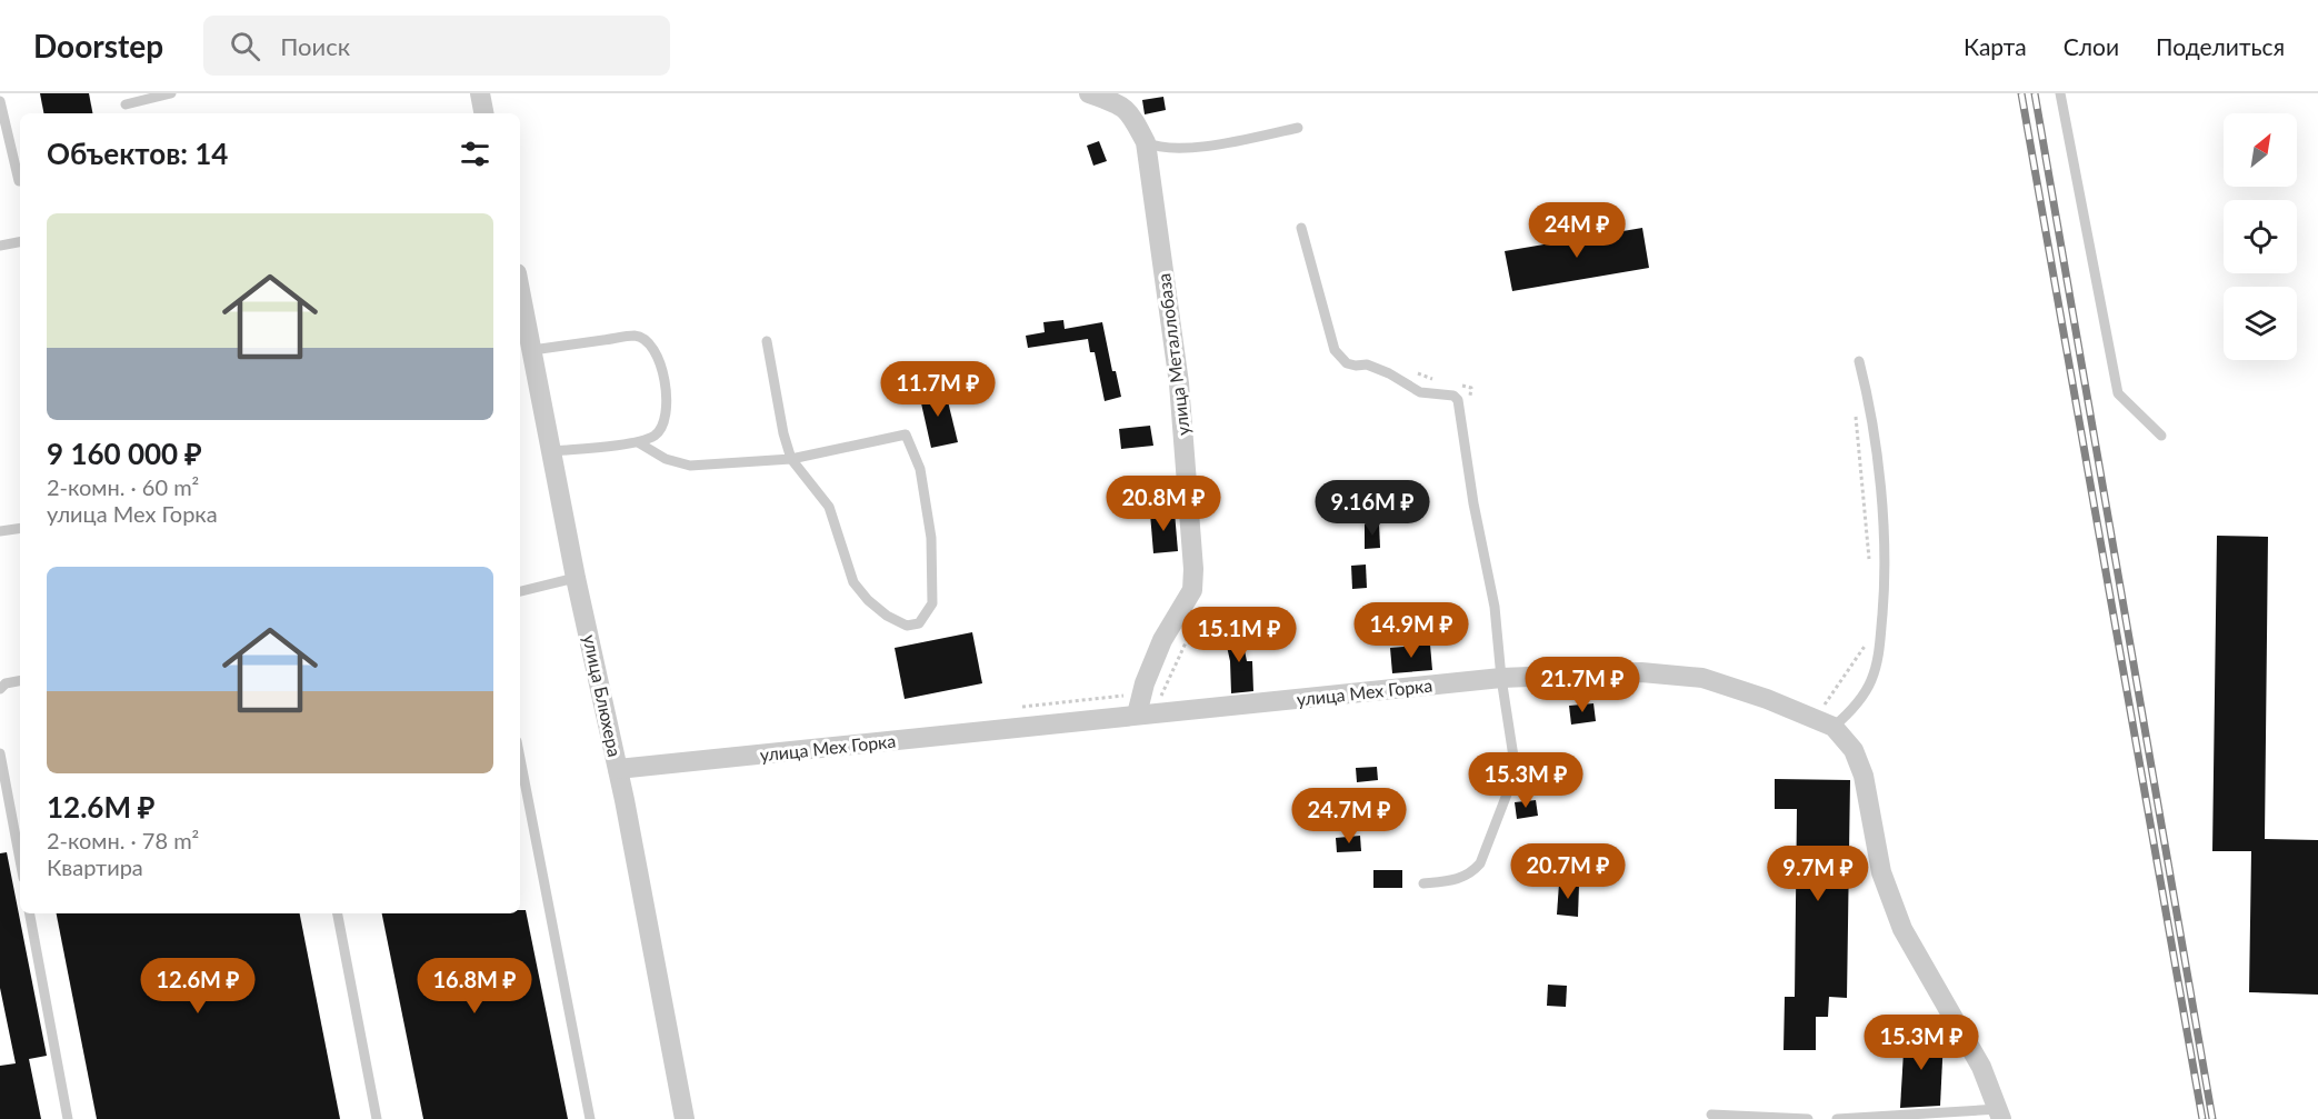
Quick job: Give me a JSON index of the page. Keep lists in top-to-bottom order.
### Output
{
  "streets": {
    "street": ["улица Металлобаза", "улица Мех Горка", "улица Блюхера"]
  },
  "crossings": [
    ["улица Металлобаза", "улица Мех Горка"],
    ["улица Мех Горка", "улица Блюхера"]
  ],
  "north": "top right",
  "page": {
    "header": "Doorstep",
    "search": "Поиск",
    "nav": ["Карта", "Слои", "Поделиться"],
    "heading": "Объектов: 14",
    "list": [
      {
        "name": "9 160 000 ₽",
        "note": "2-комн. · 60 m² · улица Мех Горка"
      },
      {
        "name": "12.6M ₽",
        "note": "2-комн. · 78 m² · Квартира"
      }
    ],
    "price": [
      "24M ₽",
      "11.7M ₽",
      "20.8M ₽",
      "9.16M ₽",
      "14.9M ₽",
      "15.1M ₽",
      "21.7M ₽",
      "15.3M ₽",
      "24.7M ₽",
      "20.7M ₽",
      "9.7M ₽",
      "12.6M ₽",
      "16.8M ₽",
      "15.3M ₽"
    ]
  }
}
